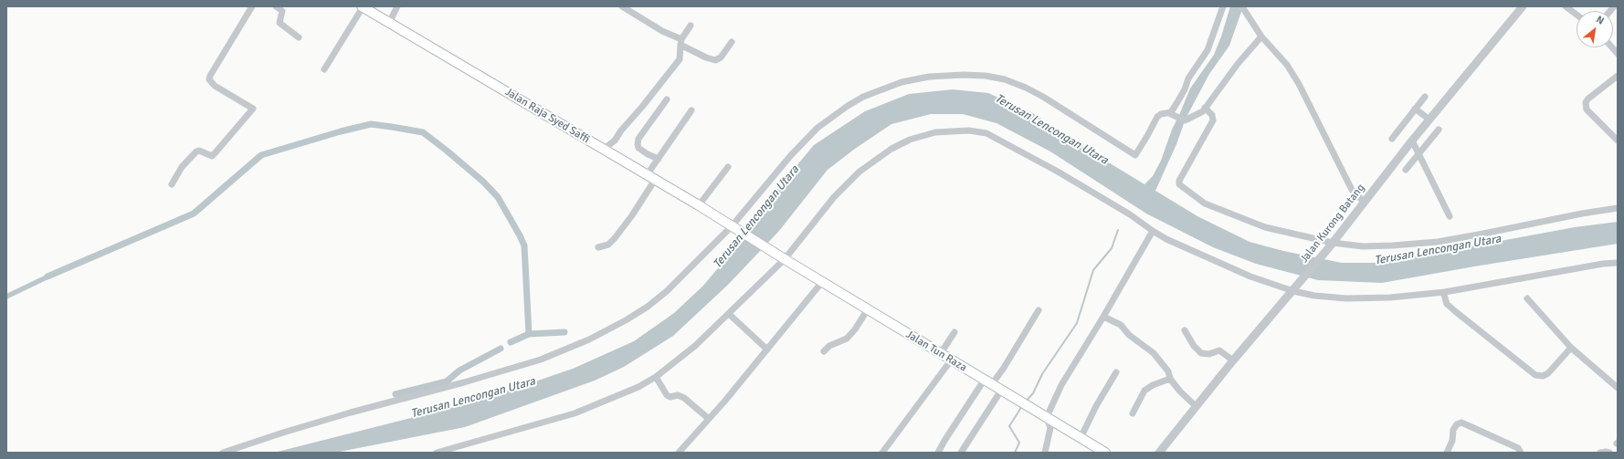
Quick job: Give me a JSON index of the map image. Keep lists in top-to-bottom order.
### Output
{
  "streets": {
    "main road": ["Jalan Raja Syed Saffi", "Jalan Tun Raza"],
    "street": ["Jalan Kurong Batang"]
  },
  "crossings": [
    ["Jalan Raja Syed Saffi", "Jalan Tun Raza"]
  ],
  "water": ["Terusan Lencongan Utara"],
  "north": "top right"
}
